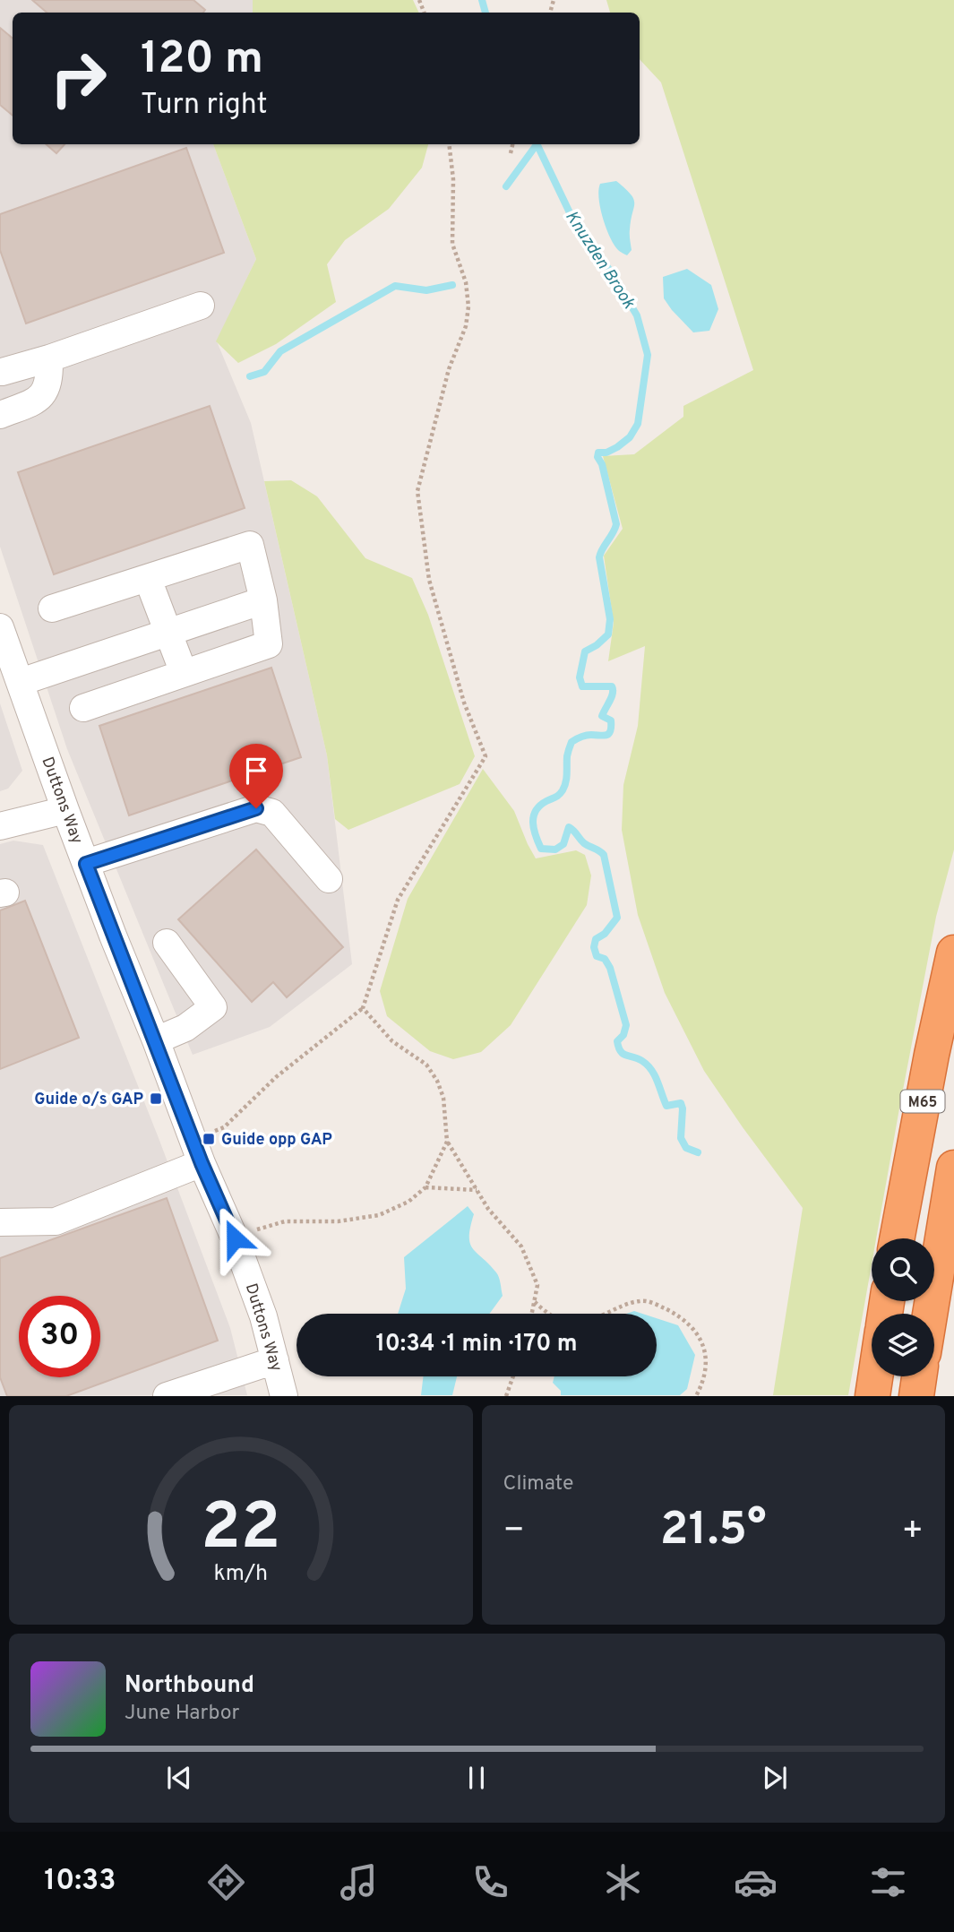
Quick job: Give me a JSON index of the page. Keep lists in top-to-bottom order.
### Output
{
  "streets": {
    "highway": ["M65"],
    "street": ["Duttons Way"]
  },
  "water": ["Knuzden Brook"],
  "places": {
    "transit": ["Guide o/s GAP", "Guide opp GAP"]
  },
  "page": {
    "turn": ["120 m", "Turn right"],
    "limit": "30",
    "trip": "10:34 · 1 min · 170 m",
    "tile": "Climate",
    "heat": ["−", "21.5°", "+"],
    "song": ["Northbound", "June Harbor"],
    "tabs": "10:33",
    "gauge": ["22", "km/h"]
  }
}
